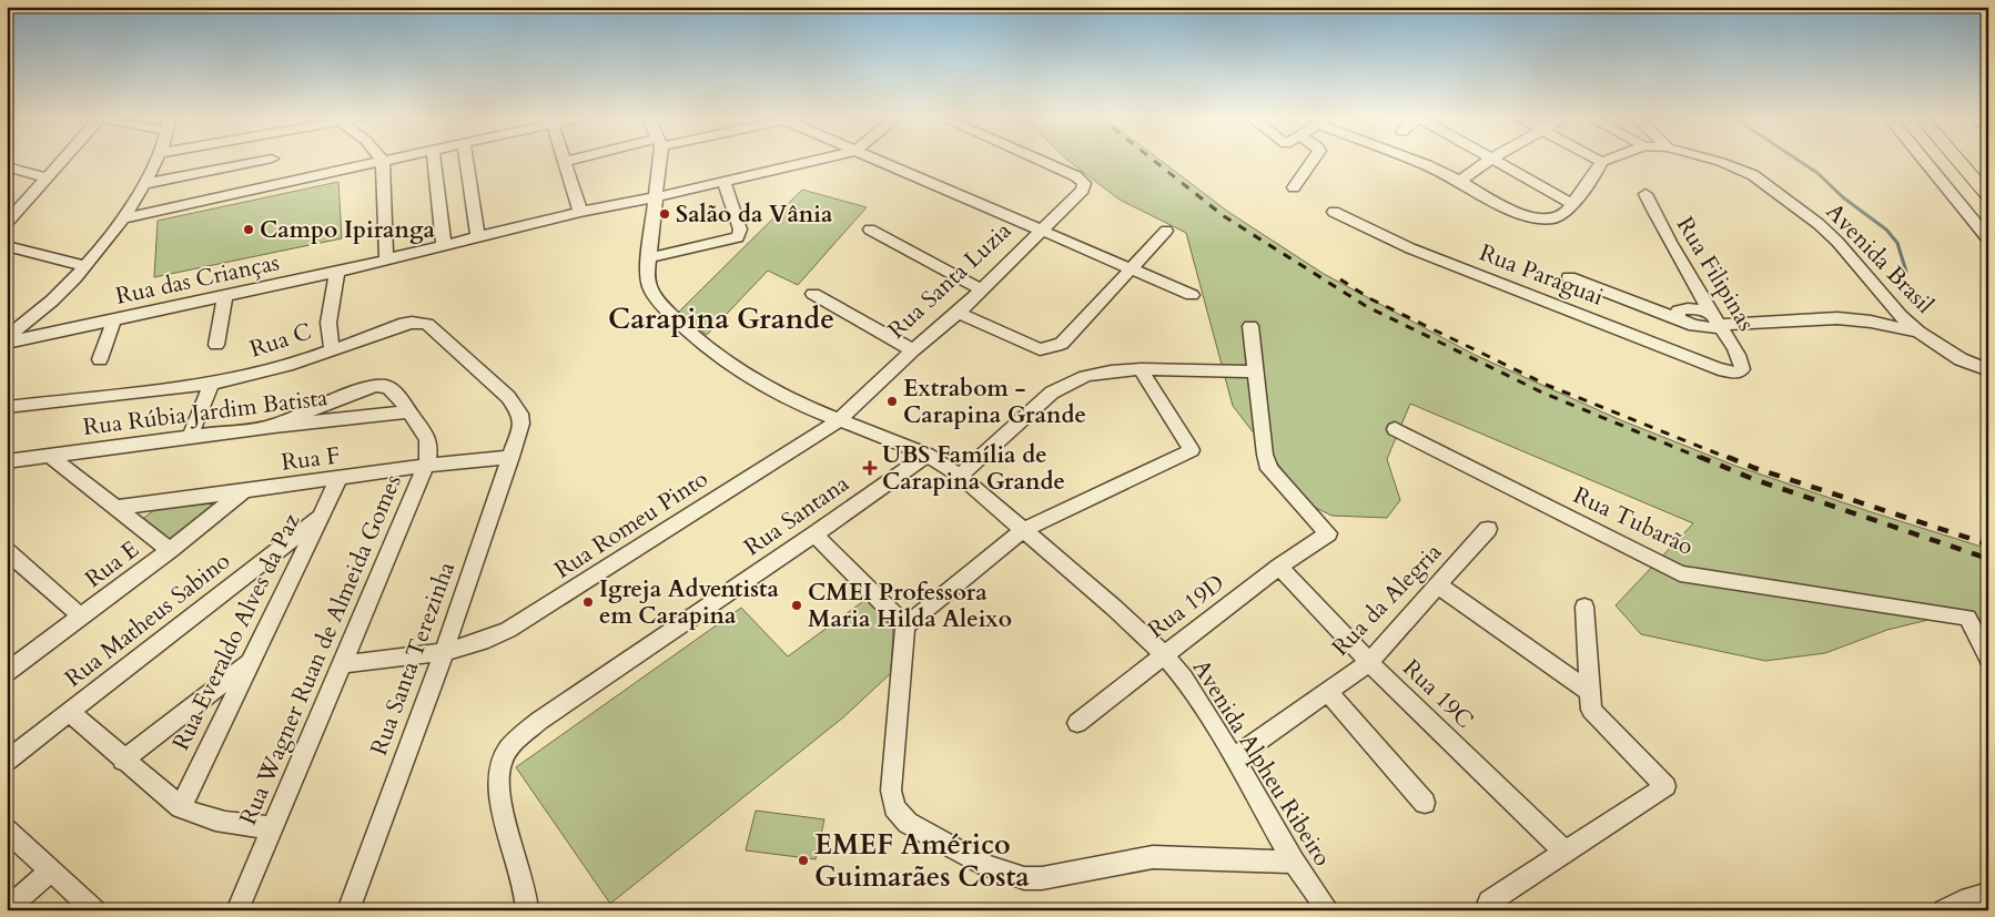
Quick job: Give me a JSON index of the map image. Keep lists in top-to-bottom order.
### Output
{
  "streets": {
    "street": [
      "Avenida Brasil",
      "Rua Filipinas",
      "Rua Paraguai",
      "Rua das Crianças",
      "Rua Santa Luzia",
      "Rua C",
      "Rua Rúbia Jardim Batista",
      "Rua F",
      "Rua Santana",
      "Rua Tubarão",
      "Rua Romeu Pinto",
      "Rua E",
      "Rua da Alegria",
      "Rua 19D",
      "Rua Matheus Sabino",
      "Rua Everaldo Alves da Paz",
      "Rua Wagner Ruan de Almeida Gomes",
      "Rua Santa Terezinha",
      "Rua 19C",
      "Avenida Alpheu Ribeiro"
    ]
  },
  "crossings": [
    ["Rua Filipinas", "Rua Paraguai"],
    ["Rua das Crianças", "Avenida Alpheu Ribeiro"],
    ["Rua Santa Luzia", "Rua Romeu Pinto"],
    ["Rua Santa Luzia", "Avenida Alpheu Ribeiro"],
    ["Rua C", "Rua Santa Terezinha"],
    ["Rua Rúbia Jardim Batista", "Rua Wagner Ruan de Almeida Gomes"],
    ["Rua F", "Rua E"],
    ["Rua F", "Rua Everaldo Alves da Paz"],
    ["Rua F", "Rua Wagner Ruan de Almeida Gomes"],
    ["Rua F", "Rua Santa Terezinha"],
    ["Rua Santana", "Avenida Alpheu Ribeiro"],
    ["Rua Romeu Pinto", "Rua Wagner Ruan de Almeida Gomes"],
    ["Rua Romeu Pinto", "Rua Santa Terezinha"],
    ["Rua Romeu Pinto", "Avenida Alpheu Ribeiro"],
    ["Rua da Alegria", "Rua 19C"],
    ["Rua da Alegria", "Avenida Alpheu Ribeiro"],
    ["Rua 19D", "Rua 19C"],
    ["Rua 19D", "Avenida Alpheu Ribeiro"],
    ["Rua Matheus Sabino", "Rua Everaldo Alves da Paz"]
  ],
  "districts": ["Carapina Grande"],
  "places": {
    "other": [
      "Salão da Vânia",
      "Campo Ipiranga",
      "Extrabom - Carapina Grande",
      "Igreja Adventista em Carapina",
      "CMEI Professora Maria Hilda Aleixo",
      "EMEF Américo Guimarães Costa"
    ],
    "health": ["UBS Família de Carapina Grande"]
  }
}
